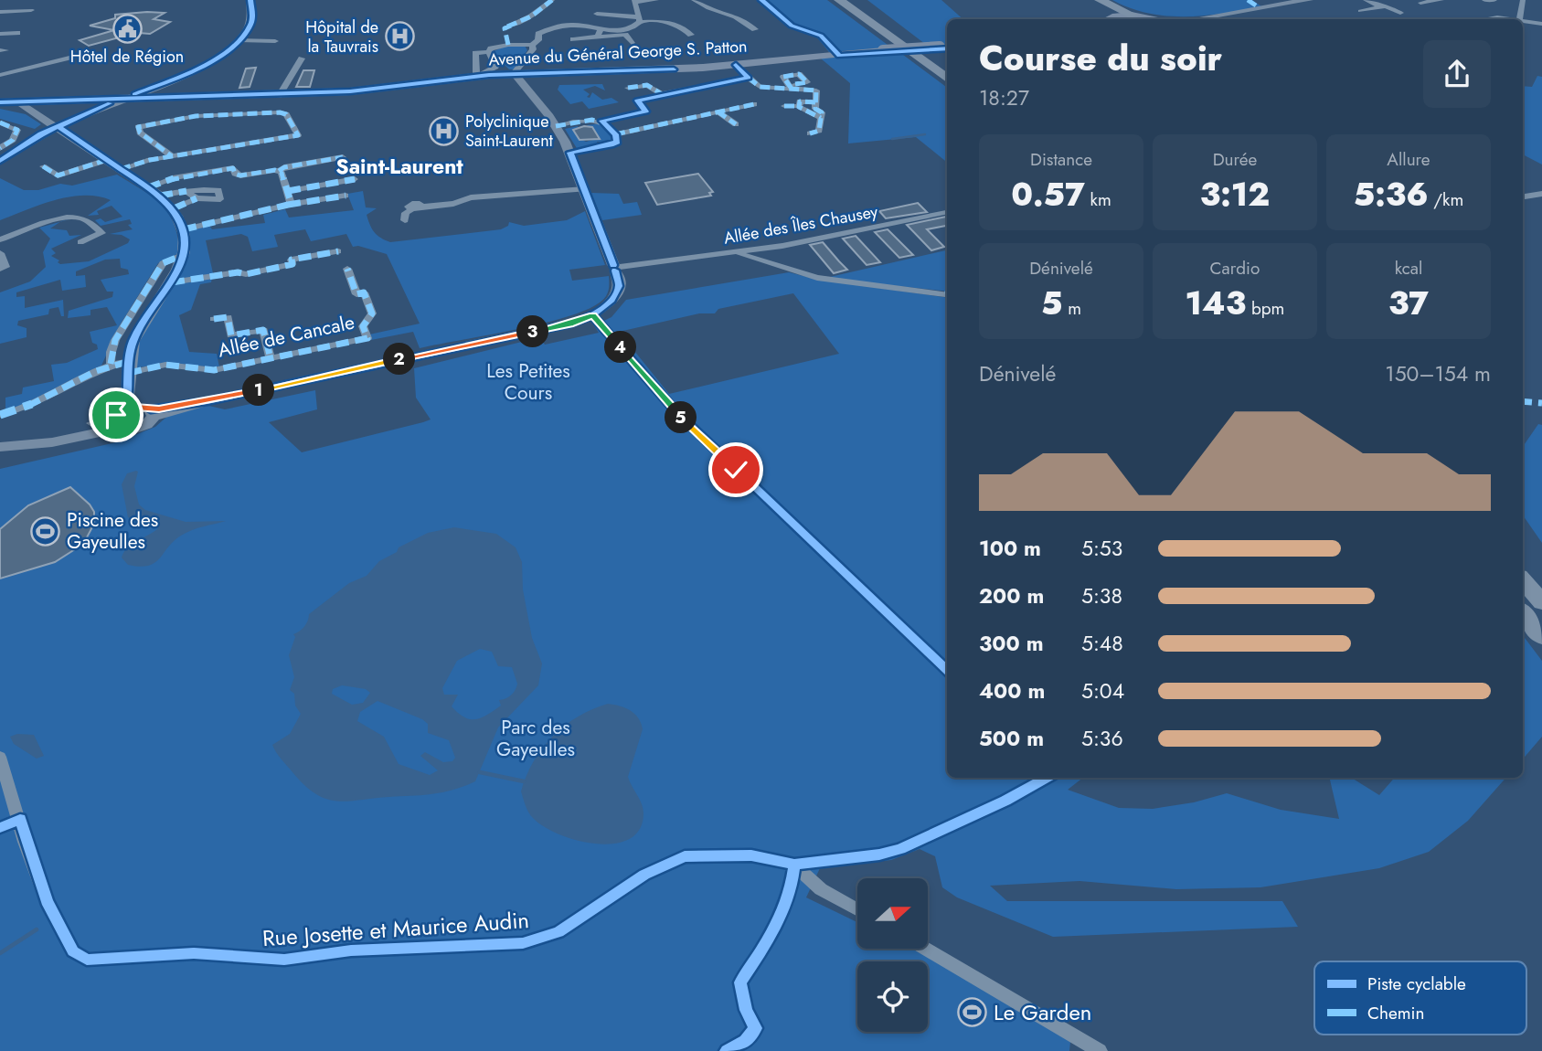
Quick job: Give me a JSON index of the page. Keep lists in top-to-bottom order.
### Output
{
  "streets": {
    "main road": ["Avenue du Général George S. Patton"],
    "street": ["Allée des Îles Chausey", "Allée de Cancale", "Rue Josette et Maurice Audin"]
  },
  "districts": ["Saint-Laurent"],
  "parks": ["Les Petites Cours", "Parc des Gayeulles"],
  "places": {
    "public building": ["Hôtel de Région"],
    "hospital": ["Hôpital de la Tauvrais", "Polyclinique Saint-Laurent"],
    "sports": ["Piscine des Gayeulles", "Le Garden"]
  },
  "legend": ["Piste cyclable", "Chemin"],
  "north": "right",
  "page": {
    "heading": ["Course du soir", "18:27"],
    "stats": [
      ["Distance", "0.57 km"],
      ["Durée", "3:12"],
      ["Allure", "5:36 /km"],
      ["Dénivelé", "5 m"],
      ["Cardio", "143 bpm"],
      ["kcal", "37"]
    ],
    "pins": [
      "3",
      "4",
      "2",
      "1",
      "5"
    ],
    "chart": ["Dénivelé", "150–154 m"],
    "list": [
      {
        "name": "100 m",
        "note": "5:53"
      },
      {
        "name": "200 m",
        "note": "5:38"
      },
      {
        "name": "300 m",
        "note": "5:48"
      },
      {
        "name": "400 m",
        "note": "5:04"
      },
      {
        "name": "500 m",
        "note": "5:36"
      }
    ]
  }
}
